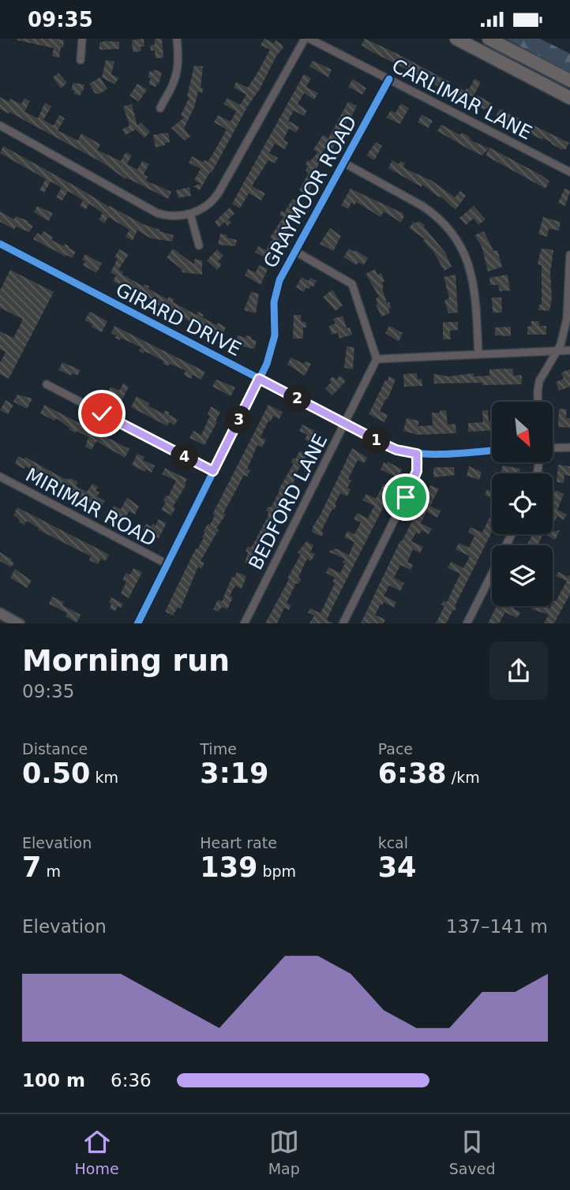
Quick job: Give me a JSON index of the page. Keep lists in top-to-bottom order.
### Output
{
  "streets": {
    "street": [
      "CARLIMAR LANE",
      "GRAYMOOR ROAD",
      "GIRARD DRIVE",
      "BEDFORD LANE",
      "MIRIMAR ROAD"
    ]
  },
  "crossings": [
    ["CARLIMAR LANE", "GRAYMOOR ROAD"],
    ["GRAYMOOR ROAD", "GIRARD DRIVE"],
    ["GRAYMOOR ROAD", "MIRIMAR ROAD"],
    ["GIRARD DRIVE", "BEDFORD LANE"]
  ],
  "north": "bottom right",
  "page": {
    "status": "09:35",
    "pins": [
      "2",
      "3",
      "1",
      "4"
    ],
    "heading": ["Morning run", "09:35"],
    "stats": [
      ["Distance", "0.50 km"],
      ["Time", "3:19"],
      ["Pace", "6:38 /km"],
      ["Elevation", "7 m"],
      ["Heart rate", "139 bpm"],
      ["kcal", "34"]
    ],
    "chart": ["Elevation", "137–141 m"],
    "list": [
      {
        "name": "100 m",
        "note": "6:36"
      }
    ],
    "tabs": ["Home", "Map", "Saved"]
  }
}
